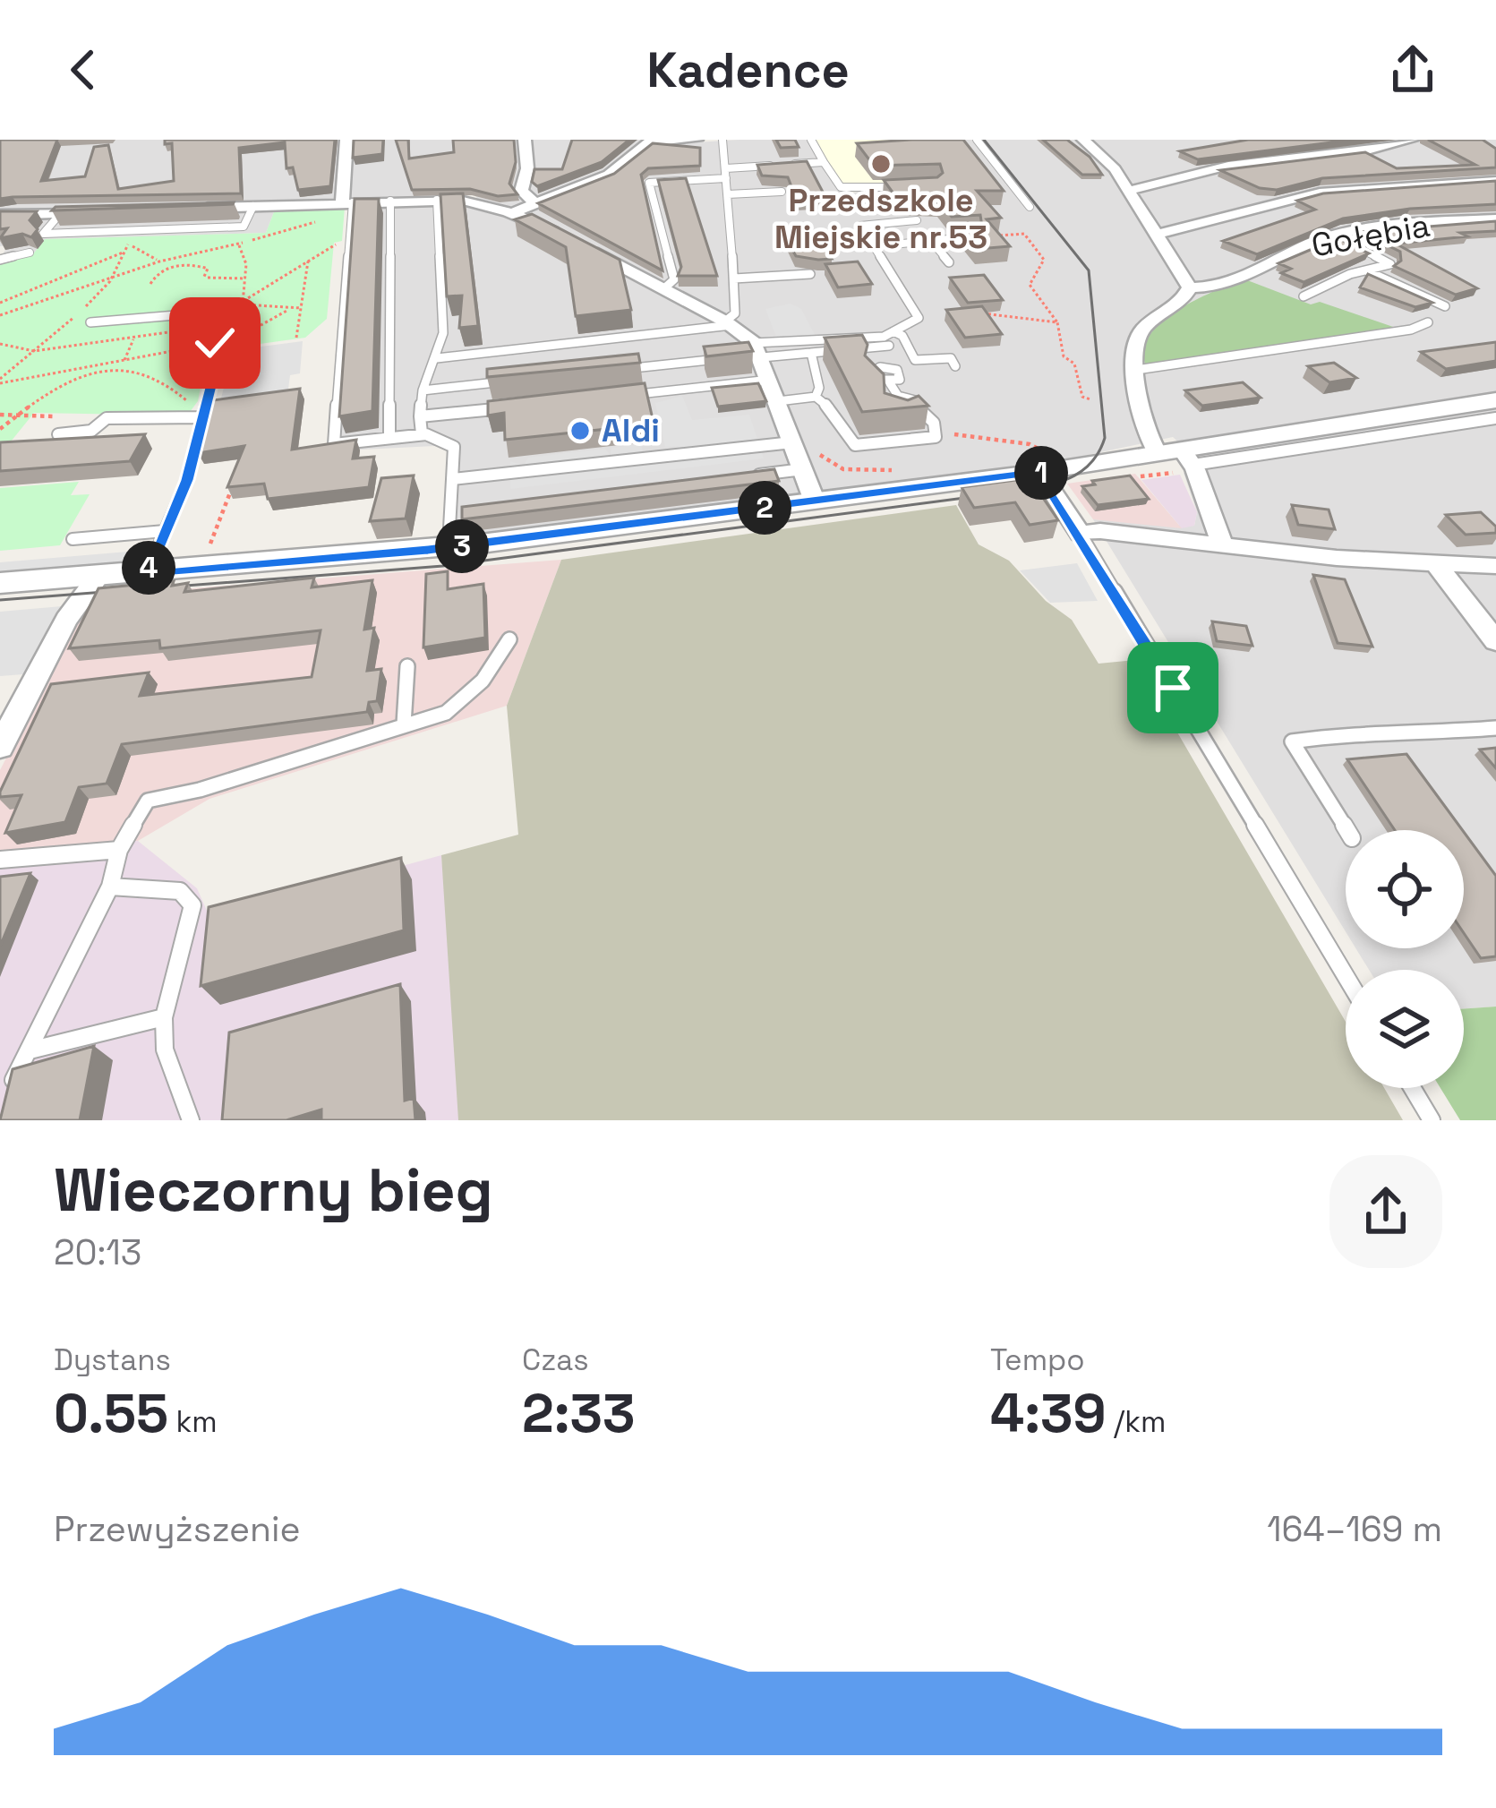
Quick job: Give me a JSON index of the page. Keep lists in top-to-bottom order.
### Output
{
  "streets": {
    "street": ["Gołębia"]
  },
  "places": ["Przedszkole Miejskie nr.53", "Aldi"],
  "page": {
    "header": "Kadence",
    "pins": [
      "1",
      "2",
      "3",
      "4"
    ],
    "heading": ["Wieczorny bieg", "20:13"],
    "stats": [
      ["Dystans", "0.55 km"],
      ["Czas", "2:33"],
      ["Tempo", "4:39 /km"]
    ],
    "chart": ["Przewyższenie", "164–169 m"]
  }
}
